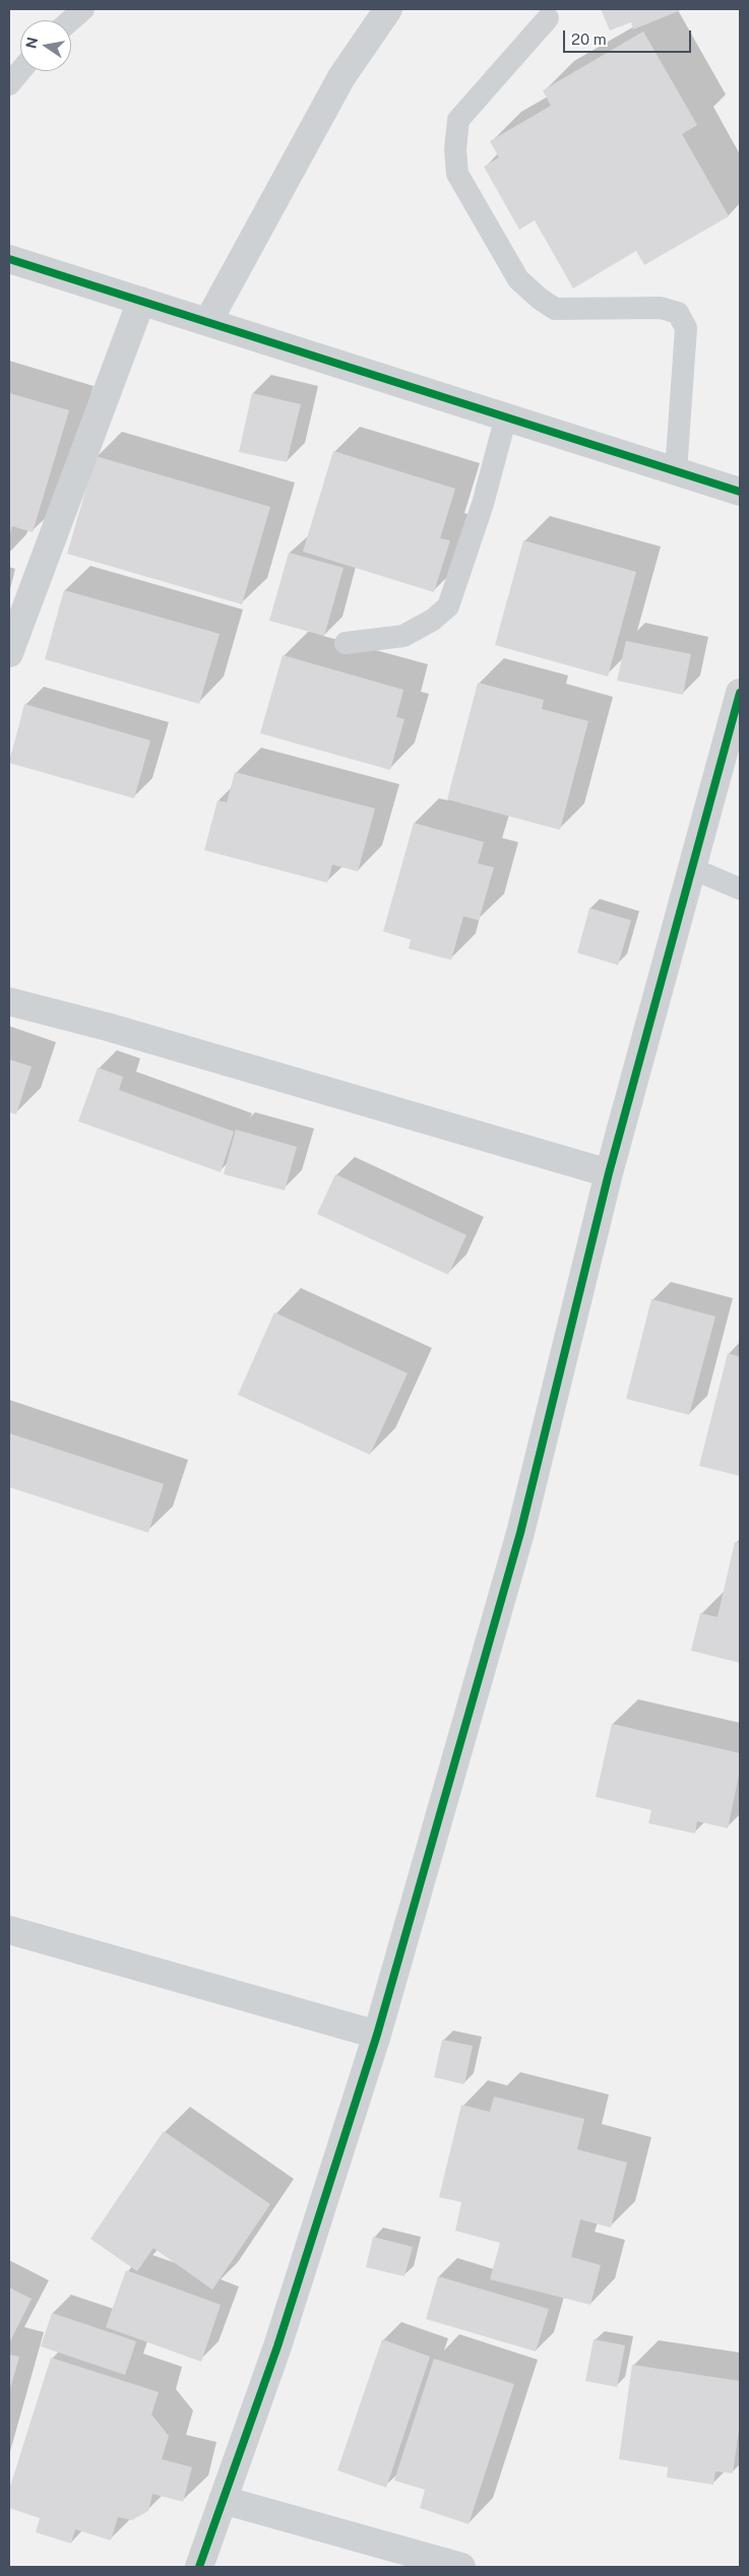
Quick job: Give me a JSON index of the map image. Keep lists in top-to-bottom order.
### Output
{
  "scale_bar": "20 m",
  "north": "left"
}
